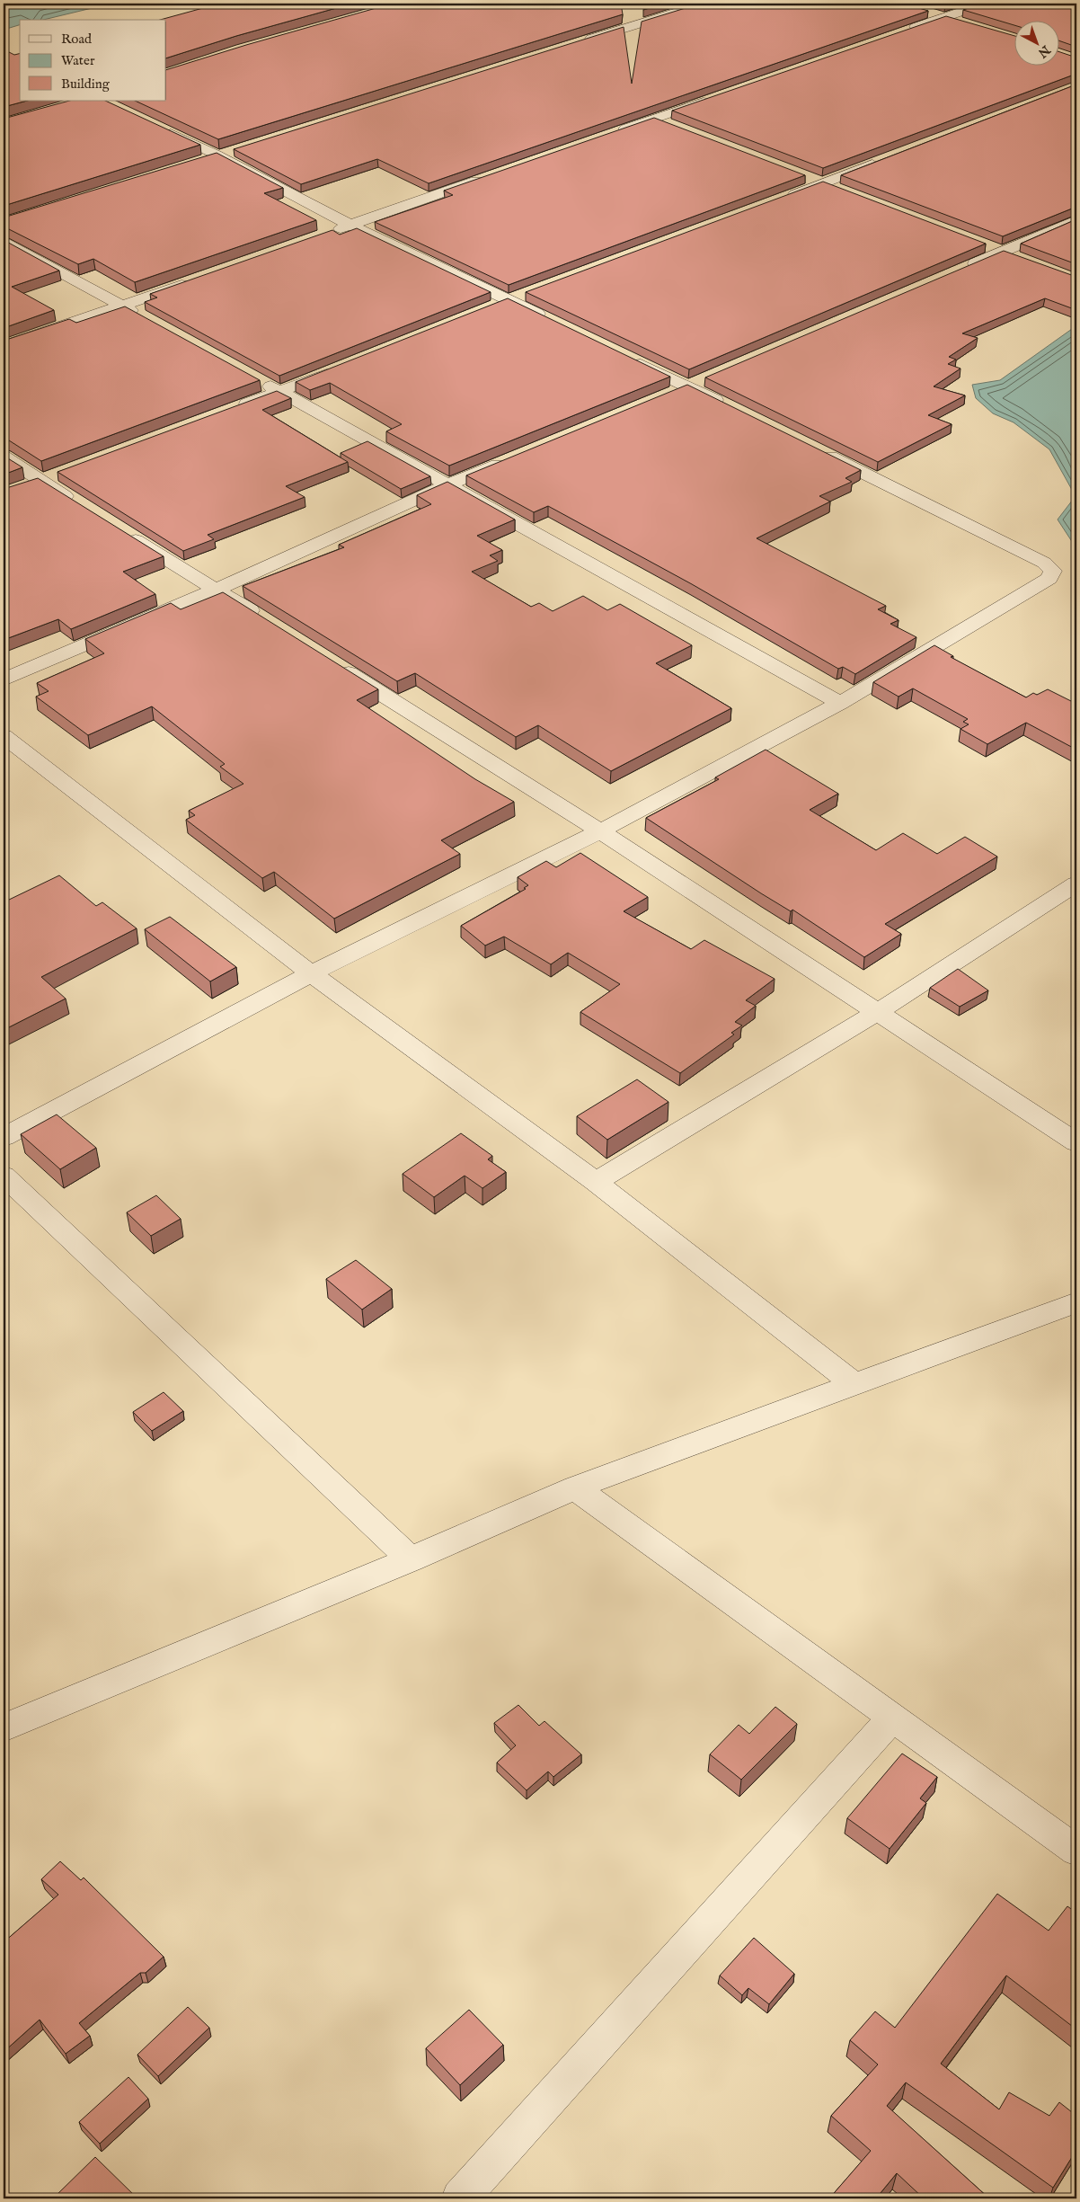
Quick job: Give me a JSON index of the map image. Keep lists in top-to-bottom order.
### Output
{
  "legend": ["Road", "Water", "Building"],
  "north": "bottom right"
}
